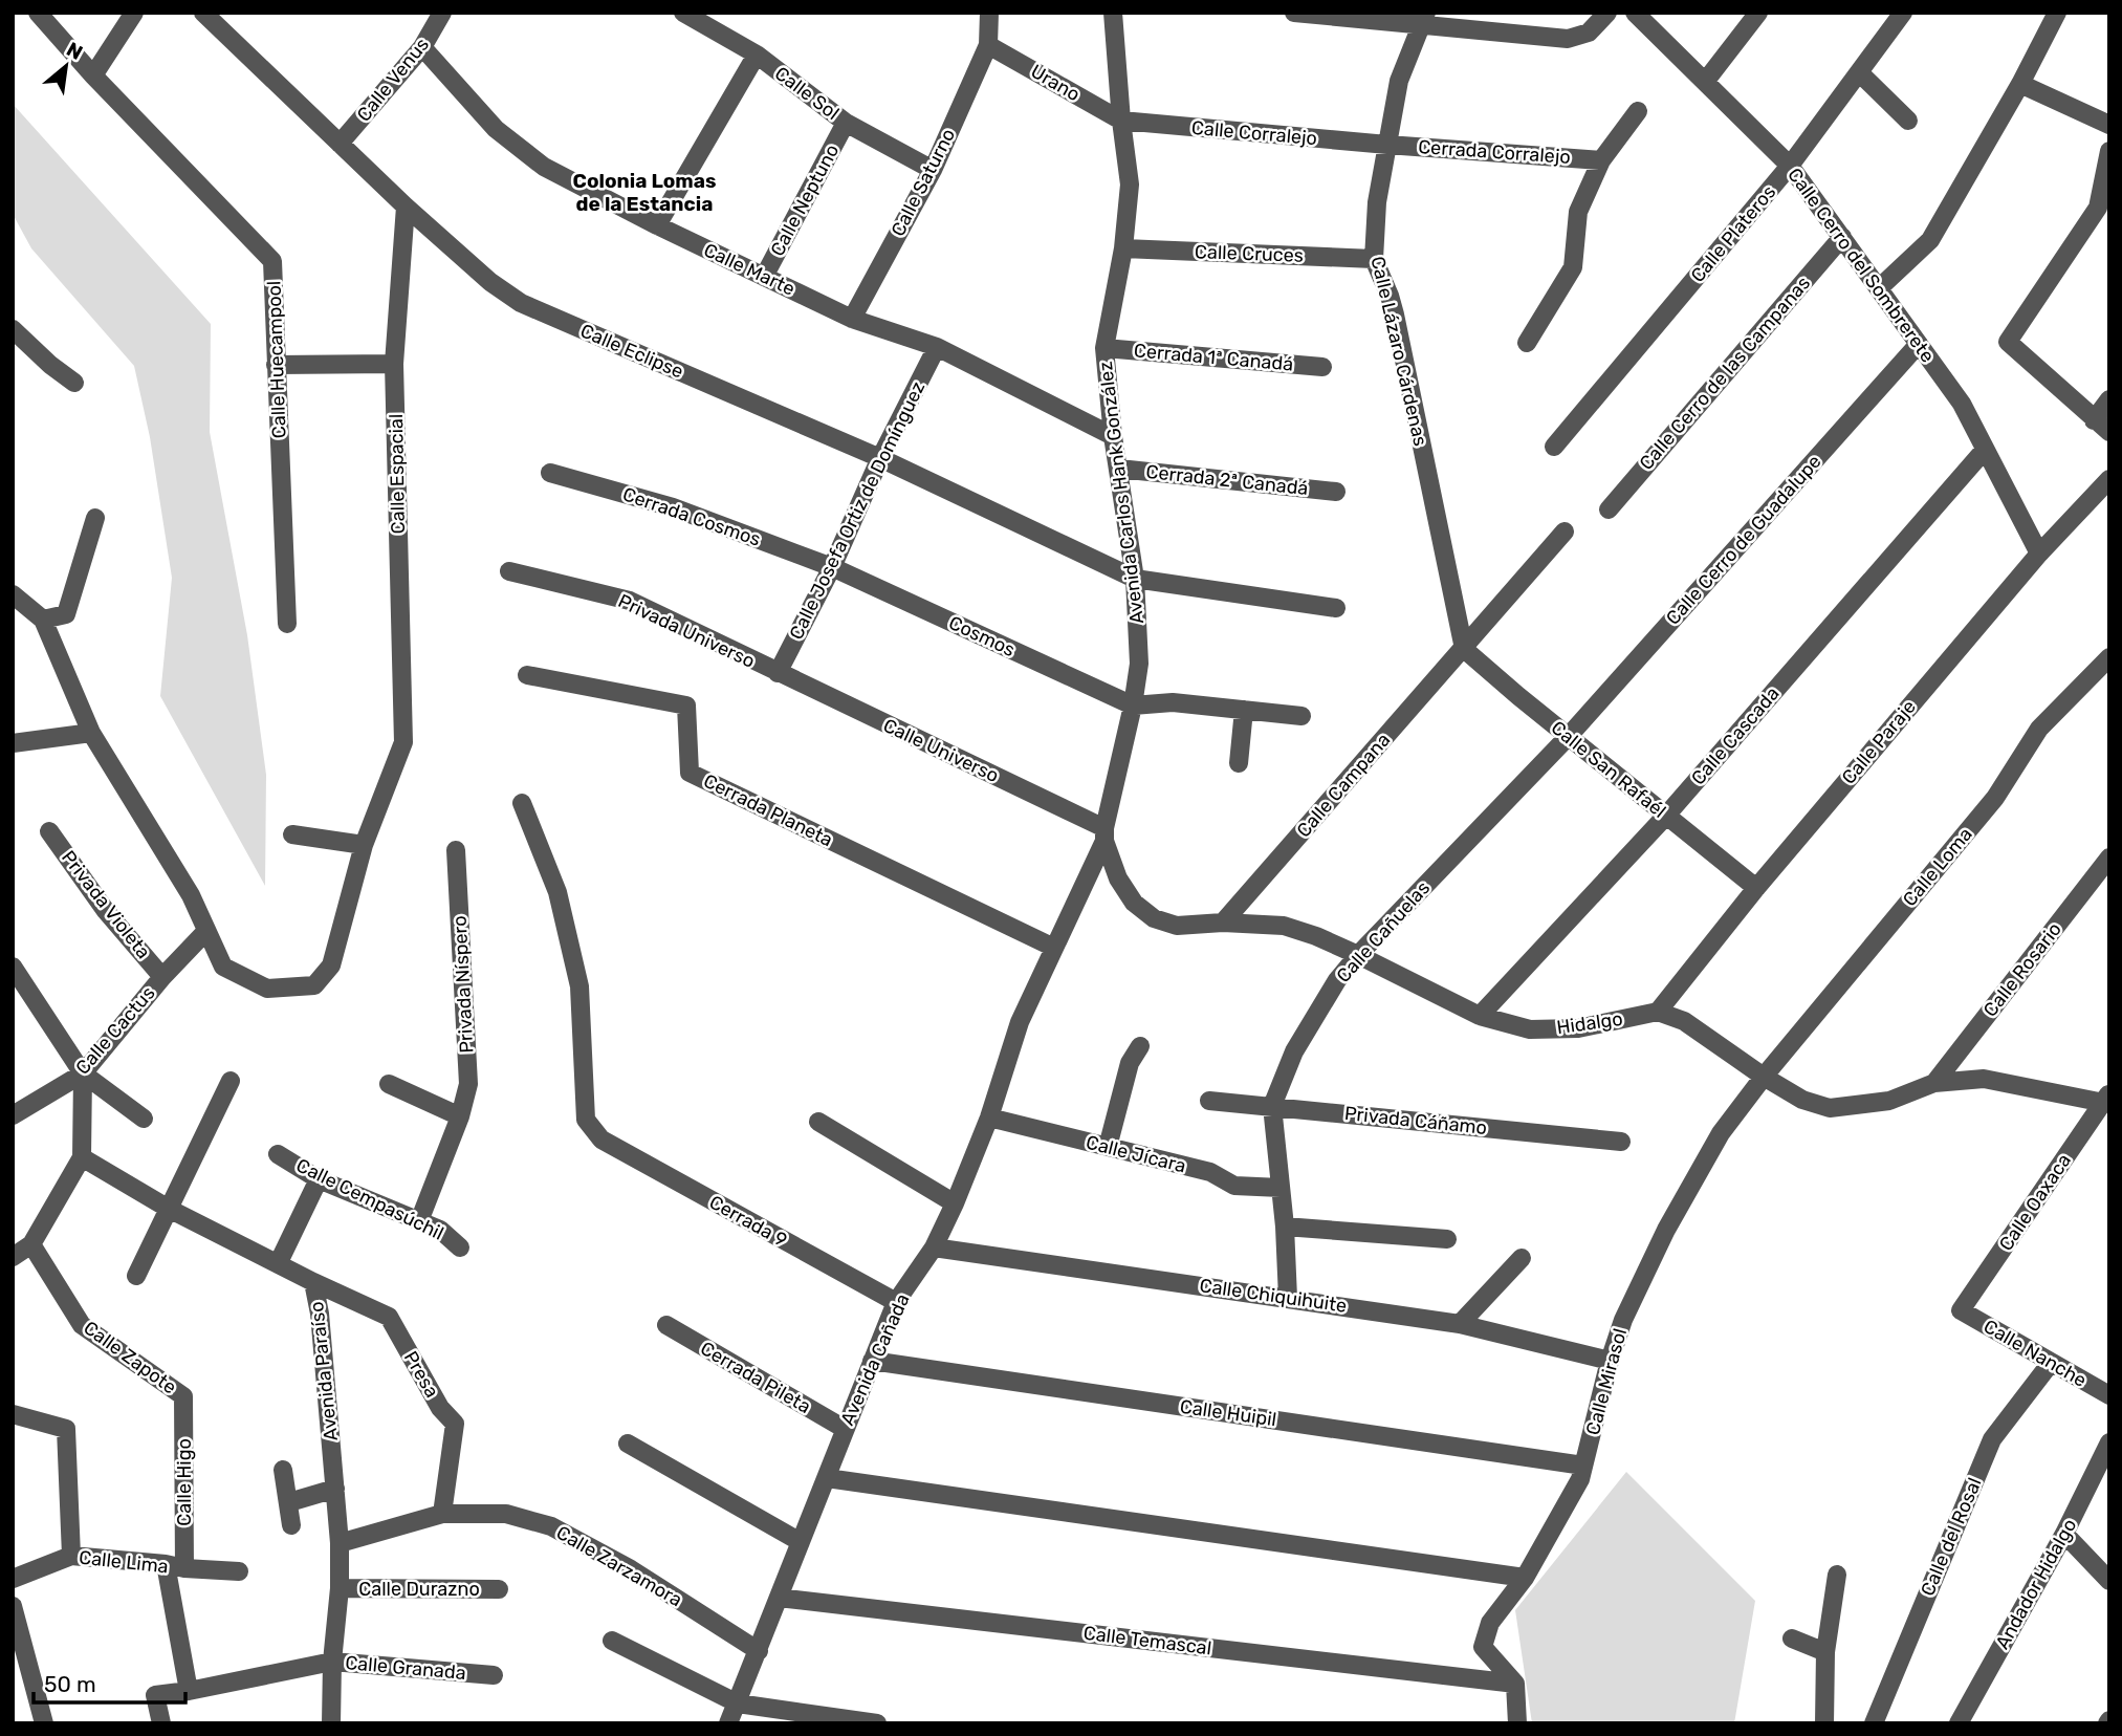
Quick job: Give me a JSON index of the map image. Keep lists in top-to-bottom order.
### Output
{
  "streets": {
    "street": [
      "Calle Venus",
      "Urano",
      "Calle Sol",
      "Calle Corralejo",
      "Cerrada Corralejo",
      "Calle Saturno",
      "Calle Neptuno",
      "Calle Plateros",
      "Calle Cruces",
      "Calle Cerro del Sombrerete",
      "Calle Marte",
      "Calle Eclipse",
      "Calle Lázaro Cárdenas",
      "Cerrada 1ª Canadá",
      "Calle Huecampool",
      "Calle Cerro de las Campanas",
      "Calle Espacial",
      "Cerrada 2ª Canadá",
      "Avenida Carlos Hank González",
      "Calle Josefa Ortiz de Domínguez",
      "Cerrada Cosmos",
      "Calle Cerro de Guadalupe",
      "Privada Universo",
      "Cosmos",
      "Calle Cascada",
      "Calle Paraje",
      "Calle Universo",
      "Calle San Rafaél",
      "Calle Campana",
      "Cerrada Planeta",
      "Calle Loma",
      "Privada Violeta",
      "Calle Cañuelas",
      "Calle Rosario",
      "Privada Níspero",
      "Hidalgo",
      "Calle Cactus",
      "Privada Cáñamo",
      "Calle Jícara",
      "Calle Cempasúchil",
      "Calle Oaxaca",
      "Cerrada 9",
      "Calle Chiquihuite",
      "Calle Nanche",
      "Calle Zapote",
      "Avenida Cañada",
      "Avenida Paraíso",
      "Presa",
      "Cerrada Pileta",
      "Calle Mirasol",
      "Calle Huipil",
      "Calle Higo",
      "Calle del Rosal",
      "Calle Lima",
      "Calle Zarzamora",
      "Andador Hidalgo",
      "Calle Durazno",
      "Calle Temascal",
      "Calle Granada"
    ]
  },
  "crossings": [
    ["Calle Venus", "Calle Marte"],
    ["Calle Venus", "Calle Eclipse"],
    ["Urano", "Calle Corralejo"],
    ["Urano", "Calle Saturno"],
    ["Urano", "Avenida Carlos Hank González"],
    ["Calle Sol", "Calle Saturno"],
    ["Calle Sol", "Calle Neptuno"],
    ["Calle Corralejo", "Cerrada Corralejo"],
    ["Calle Corralejo", "Calle Lázaro Cárdenas"],
    ["Calle Corralejo", "Avenida Carlos Hank González"],
    ["Cerrada Corralejo", "Calle Lázaro Cárdenas"],
    ["Calle Saturno", "Calle Marte"],
    ["Calle Neptuno", "Calle Marte"],
    ["Calle Plateros", "Calle Cerro del Sombrerete"],
    ["Calle Cruces", "Calle Lázaro Cárdenas"],
    ["Calle Cruces", "Avenida Carlos Hank González"],
    ["Calle Cerro del Sombrerete", "Calle Cerro de las Campanas"],
    ["Calle Cerro del Sombrerete", "Calle Cerro de Guadalupe"],
    ["Calle Cerro del Sombrerete", "Calle Cascada"],
    ["Calle Cerro del Sombrerete", "Calle Paraje"],
    ["Calle Marte", "Avenida Carlos Hank González"],
    ["Calle Marte", "Calle Josefa Ortiz de Domínguez"],
    ["Calle Eclipse", "Calle Espacial"],
    ["Calle Eclipse", "Avenida Carlos Hank González"],
    ["Calle Eclipse", "Calle Josefa Ortiz de Domínguez"],
    ["Calle Lázaro Cárdenas", "Calle San Rafaél"],
    ["Calle Lázaro Cárdenas", "Calle Campana"],
    ["Cerrada 1ª Canadá", "Avenida Carlos Hank González"],
    ["Cerrada 2ª Canadá", "Avenida Carlos Hank González"],
    ["Avenida Carlos Hank González", "Cosmos"],
    ["Avenida Carlos Hank González", "Calle Universo"],
    ["Avenida Carlos Hank González", "Hidalgo"],
    ["Avenida Carlos Hank González", "Avenida Cañada"],
    ["Calle Josefa Ortiz de Domínguez", "Cerrada Cosmos"],
    ["Calle Josefa Ortiz de Domínguez", "Privada Universo"],
    ["Calle Josefa Ortiz de Domínguez", "Cosmos"],
    ["Calle Josefa Ortiz de Domínguez", "Calle Universo"],
    ["Cerrada Cosmos", "Cosmos"],
    ["Calle Cerro de Guadalupe", "Calle San Rafaél"],
    ["Calle Cerro de Guadalupe", "Calle Cañuelas"],
    ["Privada Universo", "Calle Universo"],
    ["Calle Cascada", "Calle San Rafaél"],
    ["Calle Cascada", "Hidalgo"],
    ["Calle Paraje", "Calle San Rafaél"],
    ["Calle Paraje", "Hidalgo"],
    ["Calle Universo", "Hidalgo"],
    ["Calle Universo", "Avenida Cañada"],
    ["Calle San Rafaél", "Calle Campana"],
    ["Calle San Rafaél", "Calle Cañuelas"],
    ["Calle Campana", "Hidalgo"],
    ["Cerrada Planeta", "Avenida Cañada"],
    ["Calle Loma", "Calle Mirasol"],
    ["Privada Violeta", "Calle Cactus"],
    ["Calle Cañuelas", "Hidalgo"],
    ["Calle Cañuelas", "Privada Cáñamo"],
    ["Calle Cañuelas", "Calle Jícara"],
    ["Calle Cañuelas", "Calle Chiquihuite"],
    ["Privada Níspero", "Calle Cempasúchil"],
    ["Hidalgo", "Avenida Cañada"],
    ["Calle Jícara", "Avenida Cañada"],
    ["Calle Oaxaca", "Calle Nanche"],
    ["Cerrada 9", "Avenida Cañada"],
    ["Calle Chiquihuite", "Avenida Cañada"],
    ["Calle Chiquihuite", "Calle Mirasol"],
    ["Calle Nanche", "Calle del Rosal"],
    ["Calle Zapote", "Calle Higo"],
    ["Avenida Cañada", "Cerrada Pileta"],
    ["Avenida Cañada", "Calle Huipil"],
    ["Avenida Cañada", "Calle Zarzamora"],
    ["Avenida Cañada", "Calle Temascal"],
    ["Avenida Paraíso", "Presa"],
    ["Avenida Paraíso", "Calle Zarzamora"],
    ["Avenida Paraíso", "Calle Durazno"],
    ["Avenida Paraíso", "Calle Granada"],
    ["Presa", "Calle Zarzamora"],
    ["Calle Mirasol", "Calle Huipil"],
    ["Calle Mirasol", "Calle Temascal"],
    ["Calle Higo", "Calle Lima"]
  ],
  "districts": ["Colonia Lomas de la Estancia"],
  "scale_bar": "50 m",
  "north": "top right"
}
